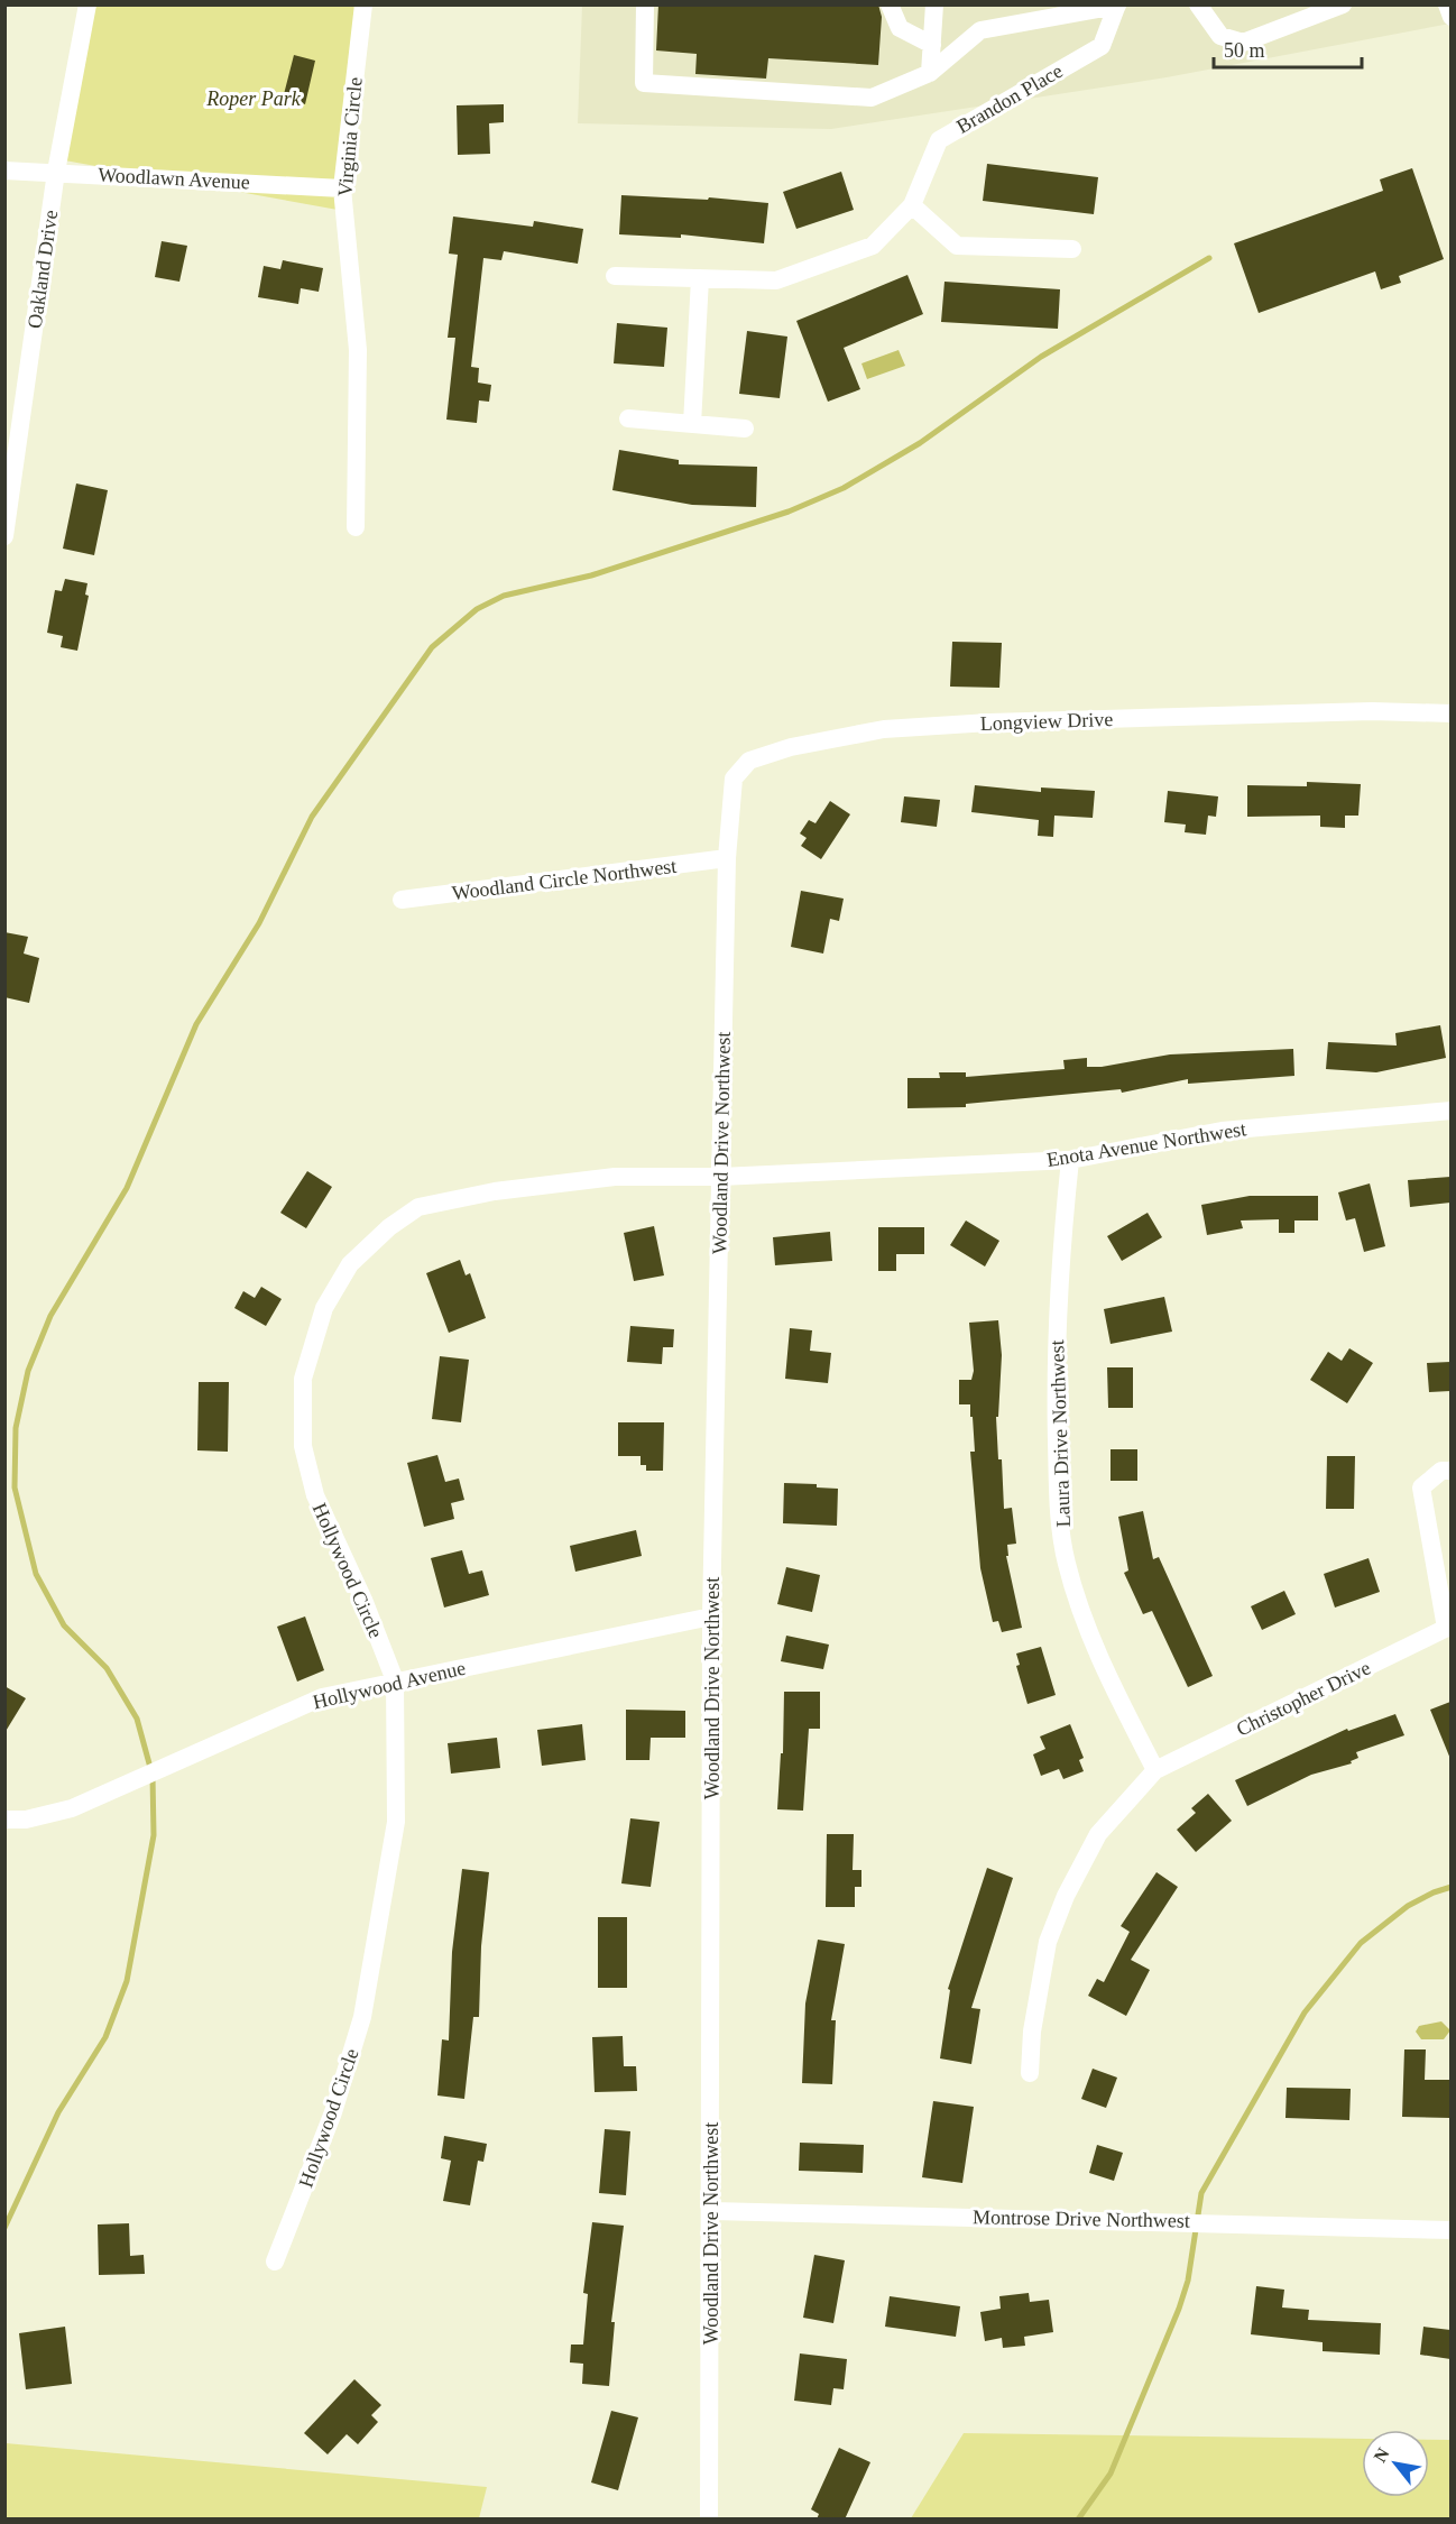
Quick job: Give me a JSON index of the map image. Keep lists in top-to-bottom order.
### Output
{
  "streets": {
    "street": [
      "Brandon Place",
      "Virginia Circle",
      "Woodlawn Avenue",
      "Oakland Drive",
      "Longview Drive",
      "Woodland Circle Northwest",
      "Woodland Drive Northwest",
      "Enota Avenue Northwest",
      "Laura Drive Northwest",
      "Hollywood Circle",
      "Hollywood Avenue",
      "Christopher Drive",
      "Montrose Drive Northwest"
    ]
  },
  "crossings": [
    ["Virginia Circle", "Woodlawn Avenue"],
    ["Woodlawn Avenue", "Oakland Drive"],
    ["Longview Drive", "Woodland Circle Northwest"],
    ["Longview Drive", "Woodland Drive Northwest"],
    ["Woodland Circle Northwest", "Woodland Drive Northwest"],
    ["Woodland Drive Northwest", "Enota Avenue Northwest"],
    ["Woodland Drive Northwest", "Hollywood Circle"],
    ["Woodland Drive Northwest", "Hollywood Avenue"],
    ["Woodland Drive Northwest", "Montrose Drive Northwest"],
    ["Enota Avenue Northwest", "Laura Drive Northwest"],
    ["Enota Avenue Northwest", "Hollywood Circle"],
    ["Laura Drive Northwest", "Christopher Drive"],
    ["Hollywood Circle", "Hollywood Avenue"]
  ],
  "parks": ["Roper Park"],
  "scale_bar": "50 m",
  "north": "top left"
}
